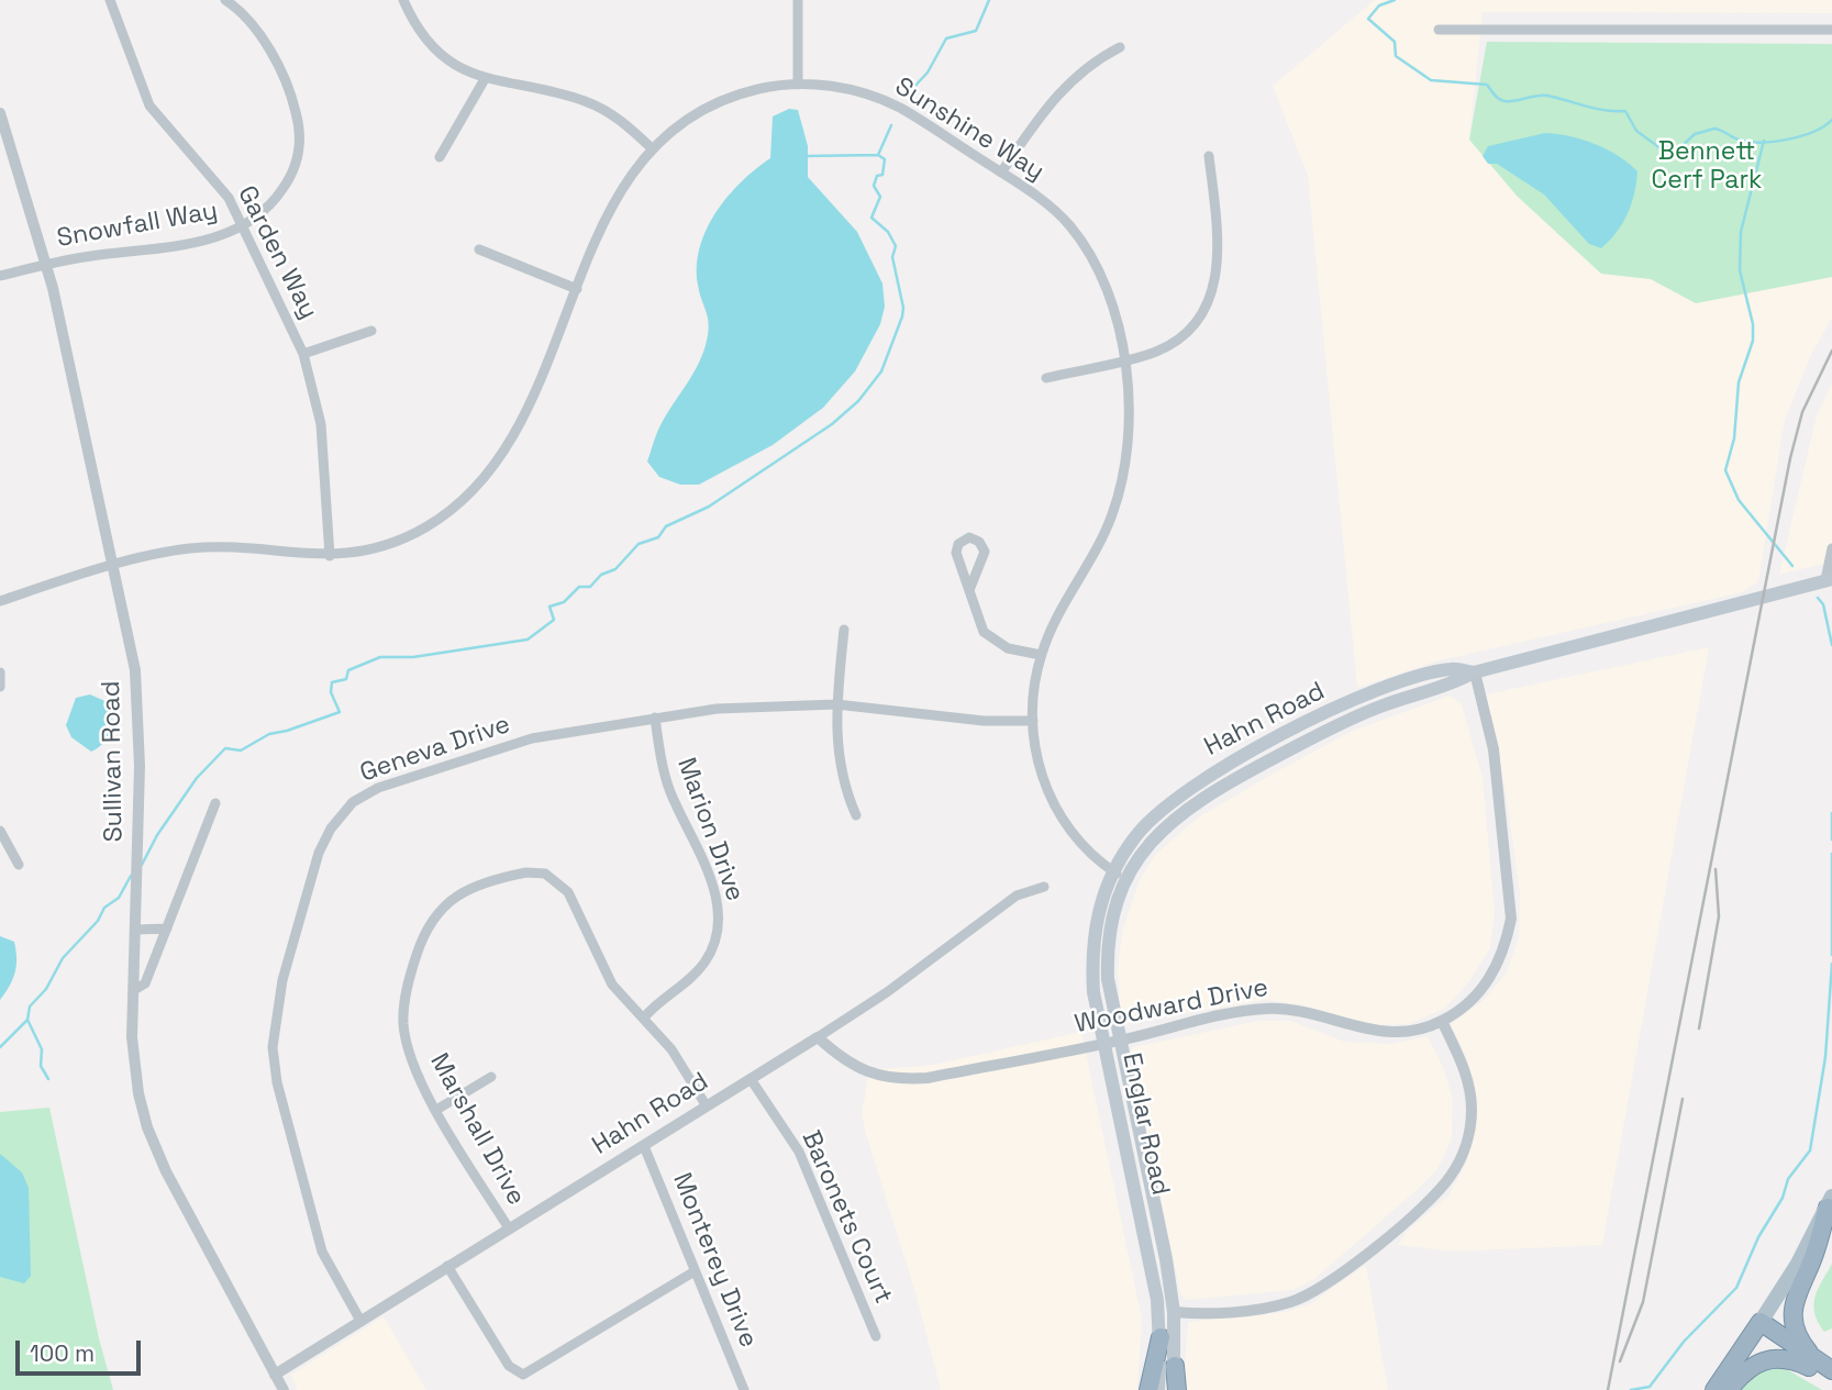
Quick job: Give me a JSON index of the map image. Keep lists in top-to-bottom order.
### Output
{
  "streets": {
    "main road": ["Hahn Road", "Englar Road"],
    "street": [
      "Sunshine Way",
      "Snowfall Way",
      "Garden Way",
      "Geneva Drive",
      "Sullivan Road",
      "Marion Drive",
      "Woodward Drive",
      "Marshall Drive",
      "Baronets Court",
      "Monterey Drive"
    ]
  },
  "crossings": [
    ["Sunshine Way", "Garden Way"],
    ["Sunshine Way", "Hahn Road"],
    ["Sunshine Way", "Geneva Drive"],
    ["Sunshine Way", "Sullivan Road"],
    ["Sunshine Way", "Englar Road"],
    ["Snowfall Way", "Garden Way"],
    ["Snowfall Way", "Sullivan Road"],
    ["Hahn Road", "Geneva Drive"],
    ["Hahn Road", "Sullivan Road"],
    ["Hahn Road", "Woodward Drive"],
    ["Hahn Road", "Englar Road"],
    ["Hahn Road", "Marshall Drive"],
    ["Hahn Road", "Baronets Court"],
    ["Hahn Road", "Monterey Drive"],
    ["Geneva Drive", "Marion Drive"],
    ["Marion Drive", "Marshall Drive"],
    ["Woodward Drive", "Englar Road"]
  ],
  "parks": ["Bennett Cerf Park"],
  "scale_bar": "100 m"
}
